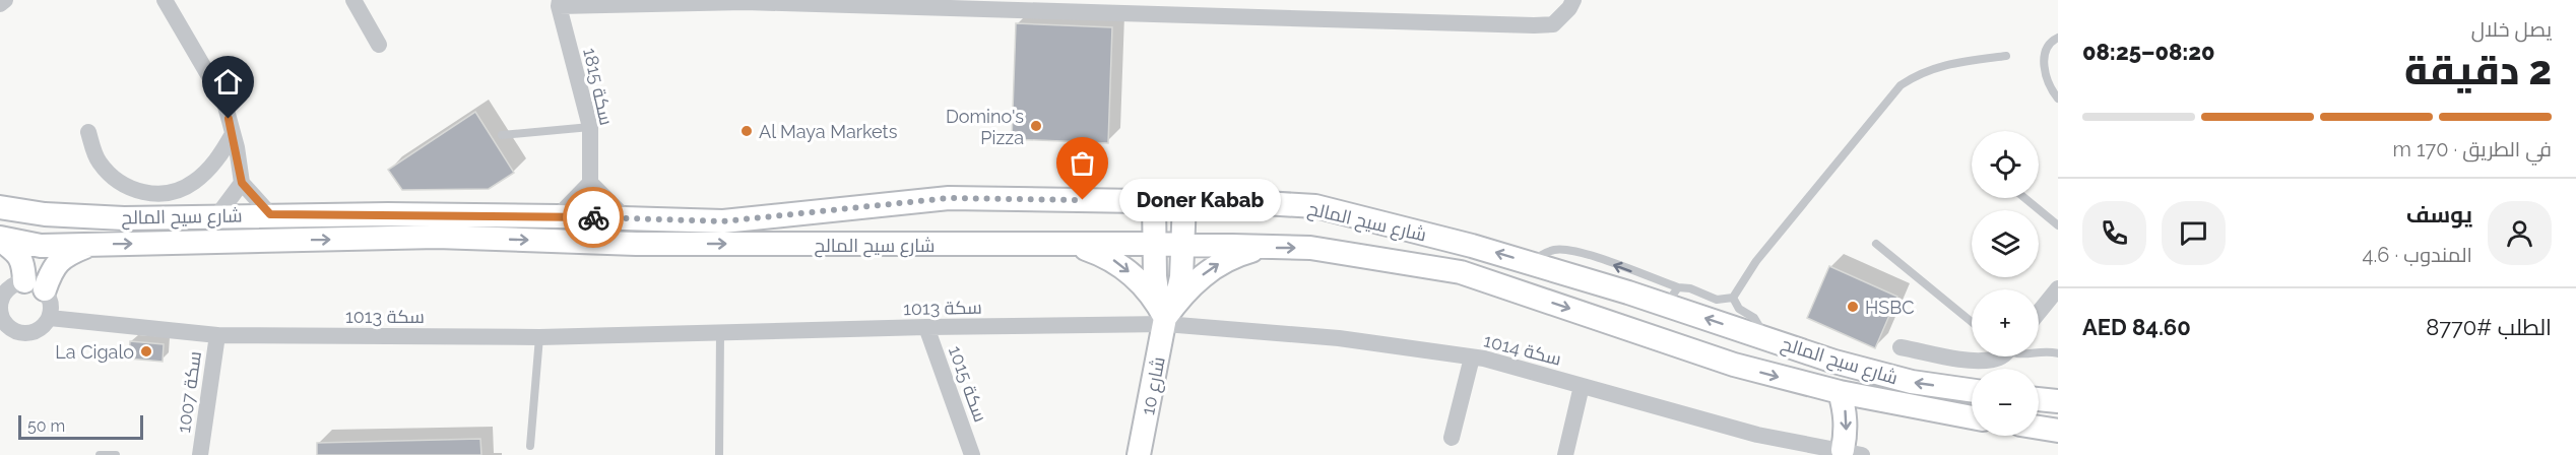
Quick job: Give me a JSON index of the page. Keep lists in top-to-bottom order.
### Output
{
  "streets": {
    "street": [
      "سكة 1815",
      "شارع سيح المالح",
      "سكة 1013",
      "سكة 1014",
      "سكة 1015",
      "شارع 10",
      "سكة 1007"
    ]
  },
  "crossings": [
    ["شارع سيح المالح", "شارع 10"],
    ["سكة 1013", "سكة 1014"],
    ["سكة 1013", "سكة 1015"],
    ["سكة 1013", "شارع 10"],
    ["سكة 1013", "سكة 1007"],
    ["سكة 1014", "شارع 10"]
  ],
  "places": [
    "Domino's Pizza",
    "Al Maya Markets",
    "Doner Kabab",
    "HSBC",
    "La Cigalo"
  ],
  "scale_bar": "50 m",
  "page": {
    "heading": ["2 دقيقة", "يصل خلال", "08:20–08:25"],
    "panel": [
      "يوسف",
      "المندوب · 4.6",
      "الطلب #8770",
      "AED 84.60"
    ],
    "bar": "في الطريق · 170 m",
    "map_buttons": ["+", "−"],
    "bubble": "Doner Kabab",
    "scale": "50 m"
  }
}
